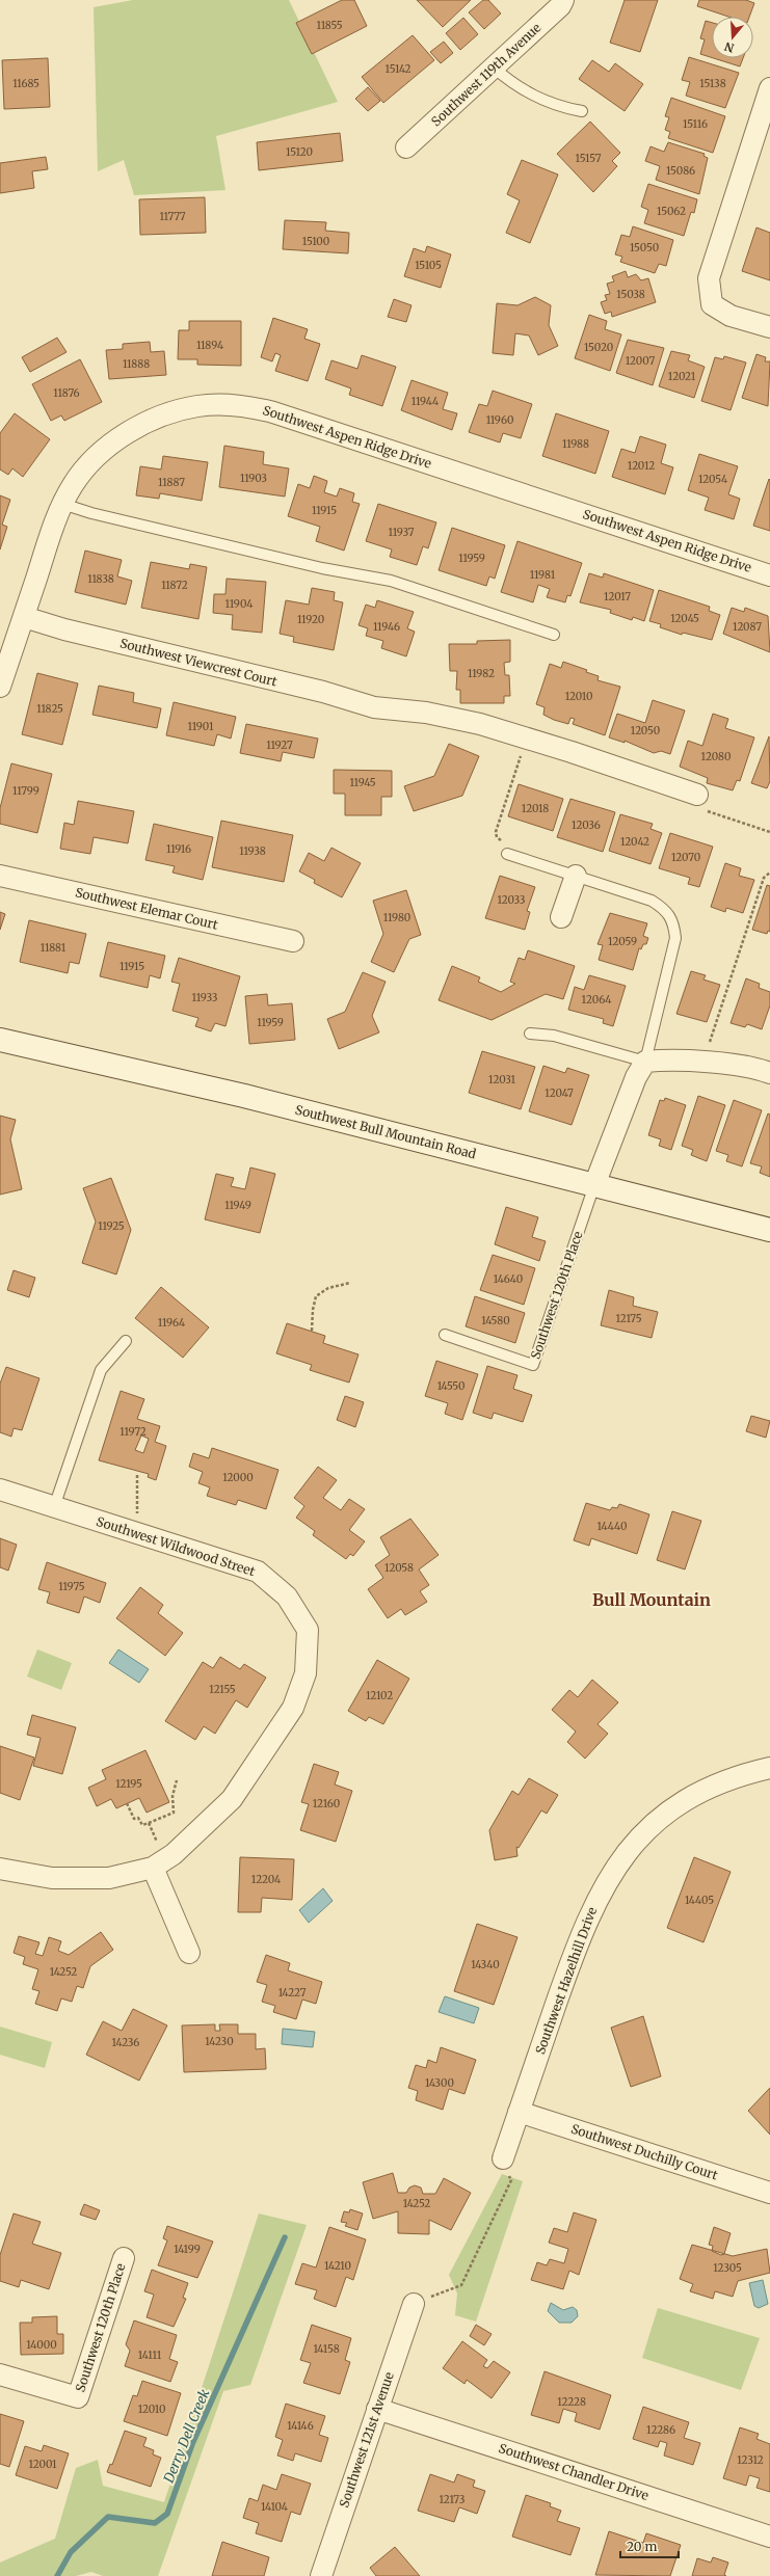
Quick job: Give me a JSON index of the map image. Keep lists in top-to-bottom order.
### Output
{
  "streets": {
    "main road": ["Southwest Bull Mountain Road"],
    "street": [
      "Southwest 119th Avenue",
      "Southwest Aspen Ridge Drive",
      "Southwest Viewcrest Court",
      "Southwest Elemar Court",
      "Southwest 120th Place",
      "Southwest Wildwood Street",
      "Southwest Hazelhill Drive",
      "Southwest Duchilly Court",
      "Southwest 121st Avenue",
      "Southwest Chandler Drive"
    ]
  },
  "crossings": [
    ["Southwest Aspen Ridge Drive", "Southwest Viewcrest Court"],
    ["Southwest Bull Mountain Road", "Southwest 120th Place"],
    ["Southwest Hazelhill Drive", "Southwest Duchilly Court"],
    ["Southwest 121st Avenue", "Southwest Chandler Drive"]
  ],
  "districts": ["Bull Mountain"],
  "water": ["Derry Dell Creek"],
  "house_numbers": [
    "11855",
    "15142",
    "11685",
    "15138",
    "15116",
    "15120",
    "15157",
    "15086",
    "15062",
    "11777",
    "15100",
    "15050",
    "15105",
    "15038",
    "11894",
    "15020",
    "12007",
    "11888",
    "12021",
    "11876",
    "11944",
    "11960",
    "11988",
    "12012",
    "11903",
    "12054",
    "11887",
    "11915",
    "11937",
    "11959",
    "11981",
    "11838",
    "11872",
    "12017",
    "11904",
    "12045",
    "11920",
    "11946",
    "12087",
    "11982",
    "12010",
    "11825",
    "11901",
    "12050",
    "11927",
    "12080",
    "11945",
    "11799",
    "12018",
    "12036",
    "12042",
    "11916",
    "11938",
    "12070",
    "12033",
    "11980",
    "12059",
    "11881",
    "11915",
    "11933",
    "12064",
    "11959",
    "12031",
    "12047",
    "11949",
    "11925",
    "14640",
    "12175",
    "14580",
    "11964",
    "14550",
    "11972",
    "12000",
    "14440",
    "12058",
    "11975",
    "12155",
    "12102",
    "12195",
    "12160",
    "12204",
    "14405",
    "14340",
    "14252",
    "14227",
    "14230",
    "14236",
    "14300",
    "14252",
    "14199",
    "14210",
    "12305",
    "14000",
    "14158",
    "14111",
    "12228",
    "12010",
    "14146",
    "12286",
    "12312",
    "12001",
    "12173",
    "14104"
  ],
  "scale_bar": "20 m",
  "north": "bottom"
}
